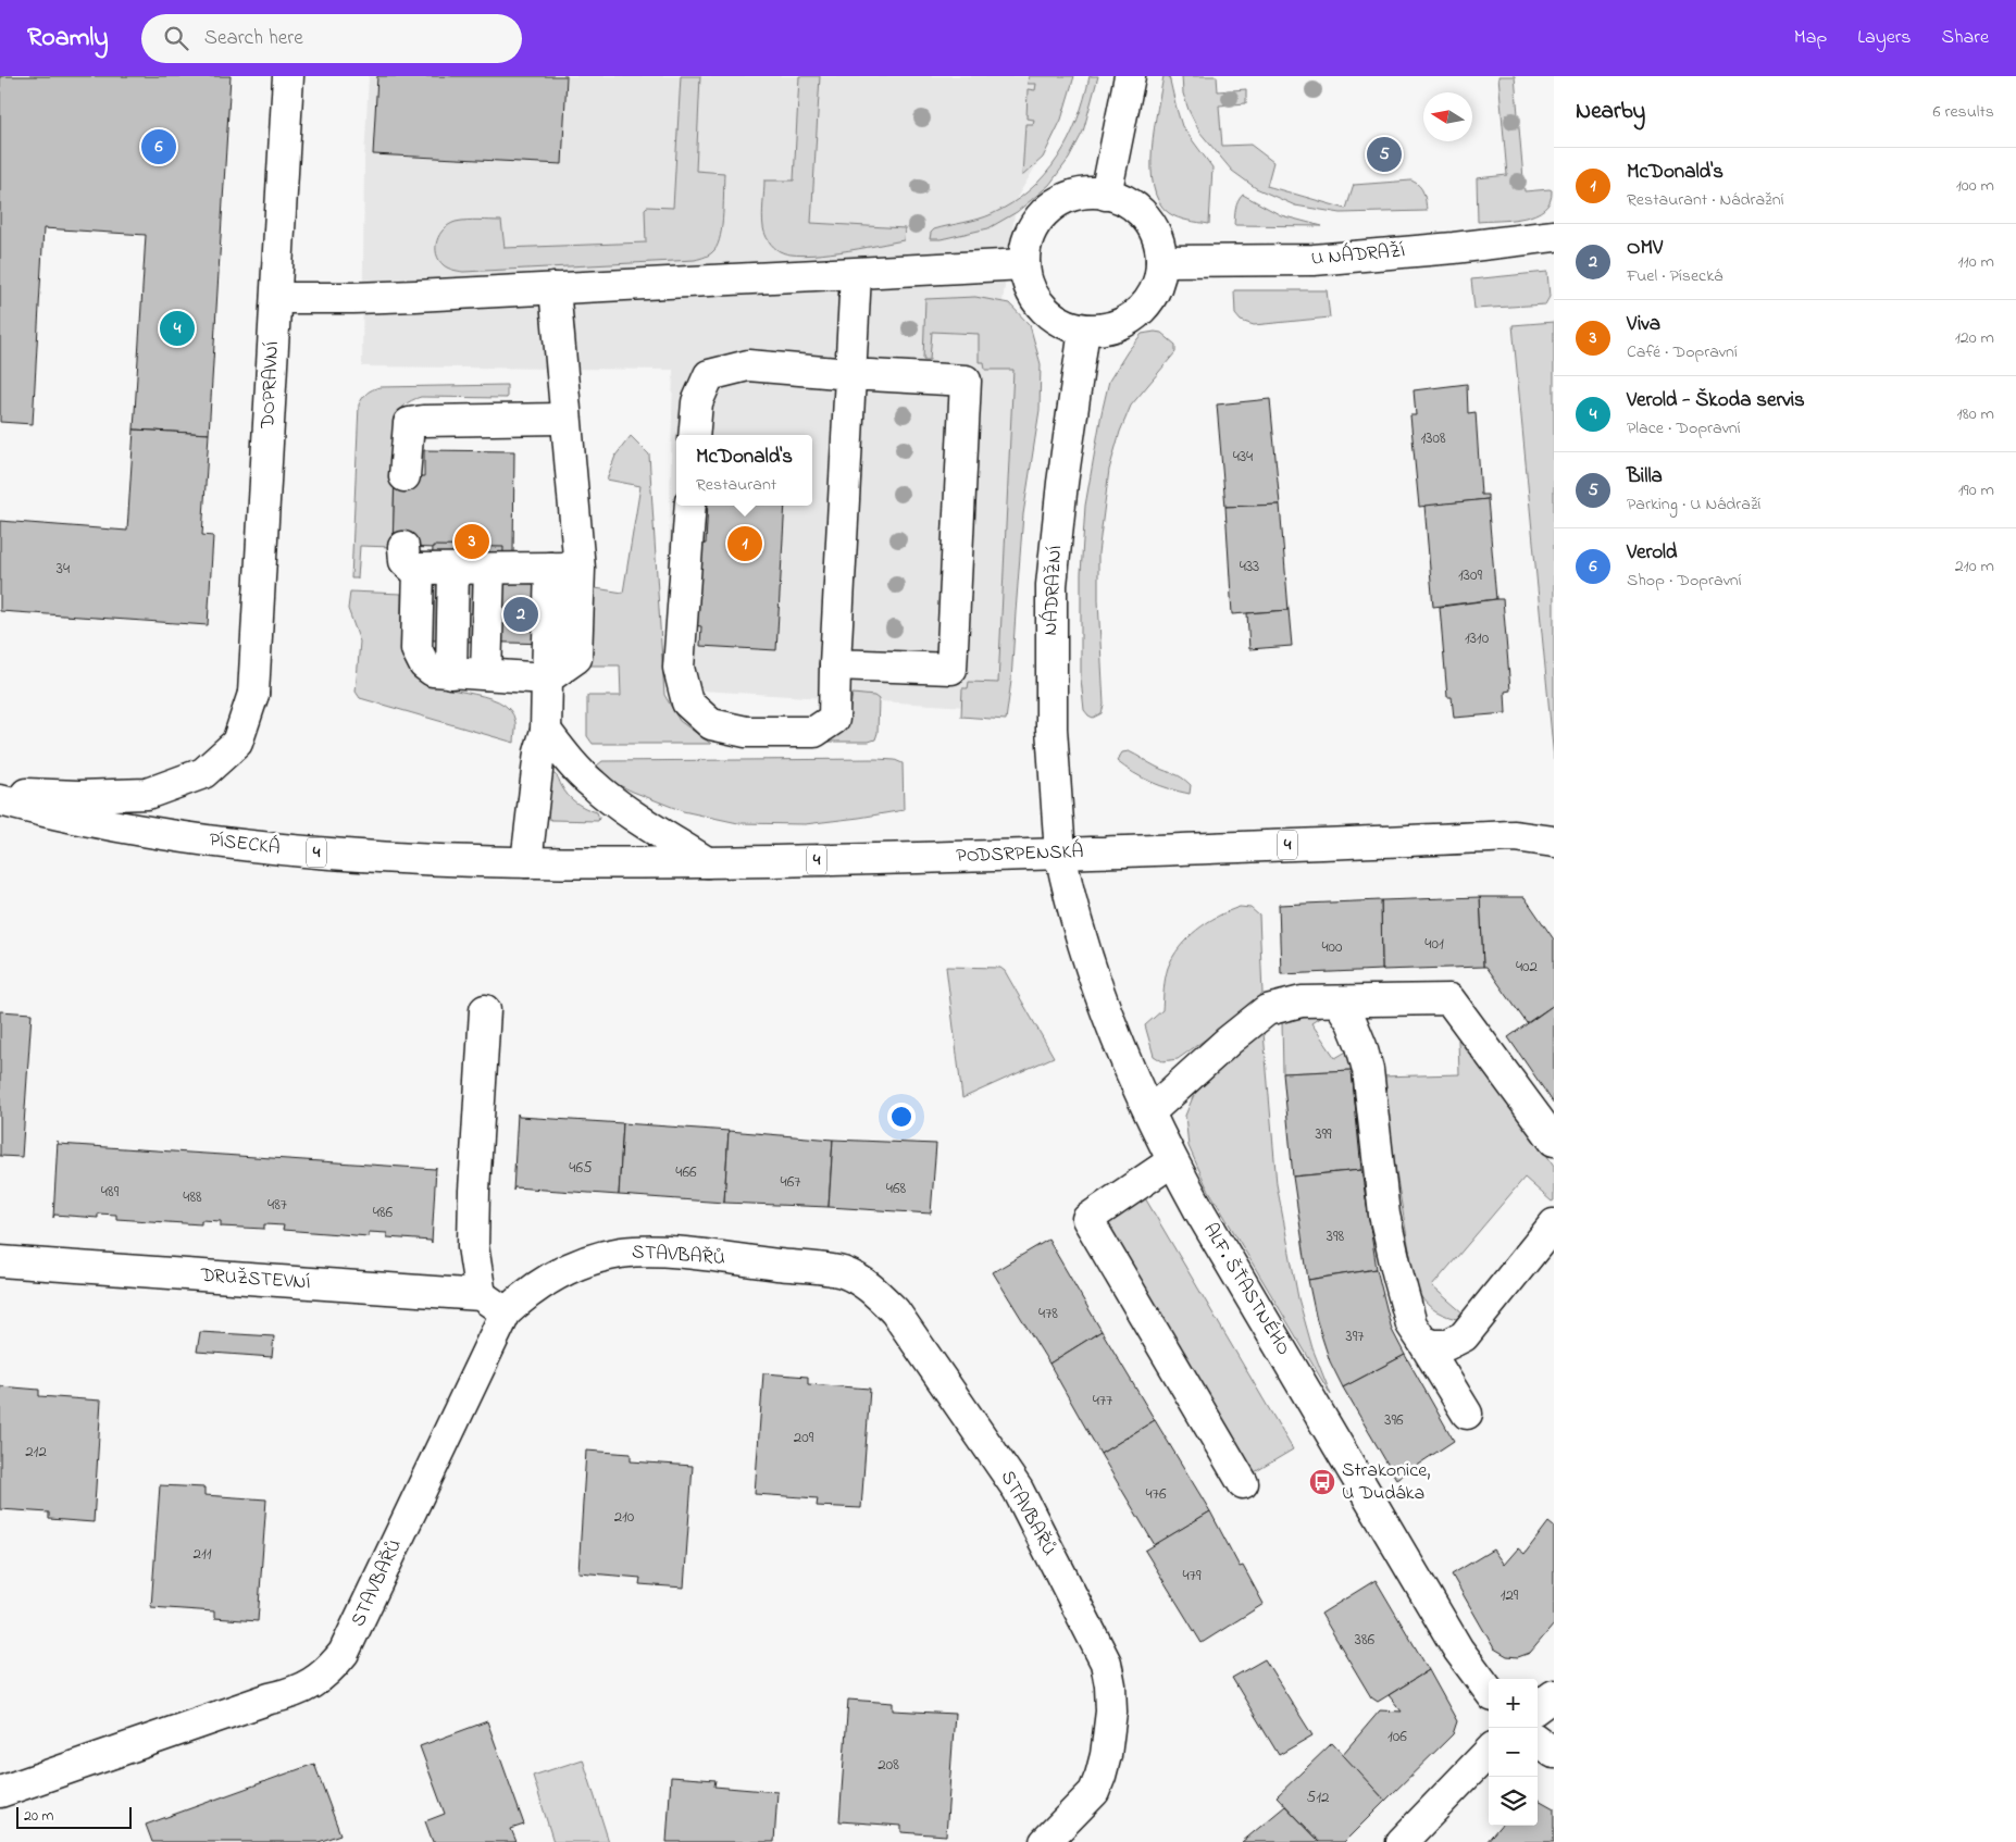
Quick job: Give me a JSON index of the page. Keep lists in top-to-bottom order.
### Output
{
  "streets": {
    "street": [
      "U NÁDRAŽÍ",
      "DOPRAVNÍ",
      "NÁDRAŽNÍ",
      "PÍSECKÁ",
      "4",
      "PODSRPENSKÁ",
      "STAVBAŘŮ",
      "DRUŽSTEVNÍ",
      "ALF. ŠŤASTNÉHO"
    ]
  },
  "crossings": [
    ["U NÁDRAŽÍ", "NÁDRAŽNÍ"],
    ["NÁDRAŽNÍ", "PODSRPENSKÁ"],
    ["NÁDRAŽNÍ", "ALF. ŠŤASTNÉHO"],
    ["PÍSECKÁ", "PODSRPENSKÁ"],
    ["PODSRPENSKÁ", "ALF. ŠŤASTNÉHO"]
  ],
  "places": {
    "bus stop": ["Strakonice, U Dudáka"]
  },
  "house_numbers": [
    "1308",
    "434",
    "433",
    "34",
    "1309",
    "1310",
    "401",
    "400",
    "402",
    "399",
    "465",
    "466",
    "467",
    "468",
    "489",
    "488",
    "487",
    "486",
    "398",
    "478",
    "397",
    "477",
    "396",
    "209",
    "212",
    "476",
    "210",
    "211",
    "479",
    "129",
    "386",
    "106",
    "208",
    "512"
  ],
  "scale_bar": "20 m",
  "north": "left",
  "page": {
    "header": "Roamly",
    "search": "Search here",
    "nav": ["Map", "Layers", "Share"],
    "heading": ["Nearby", "6 results"],
    "pins": [
      "6",
      "5",
      "4",
      "3",
      "1",
      "2"
    ],
    "list": [
      {
        "mark": "1",
        "name": "McDonald's",
        "note": "Restaurant · Nádražní",
        "value": "100 m"
      },
      {
        "mark": "2",
        "name": "OMV",
        "note": "Fuel · Písecká",
        "value": "110 m"
      },
      {
        "mark": "3",
        "name": "Viva",
        "note": "Café · Dopravní",
        "value": "120 m"
      },
      {
        "mark": "4",
        "name": "Verold - Škoda servis",
        "note": "Place · Dopravní",
        "value": "180 m"
      },
      {
        "mark": "5",
        "name": "Billa",
        "note": "Parking · U Nádraží",
        "value": "190 m"
      },
      {
        "mark": "6",
        "name": "Verold",
        "note": "Shop · Dopravní",
        "value": "210 m"
      }
    ],
    "popup": ["McDonald's", "Restaurant"],
    "map_buttons": ["+", "−"],
    "scale": "20 m"
  }
}
